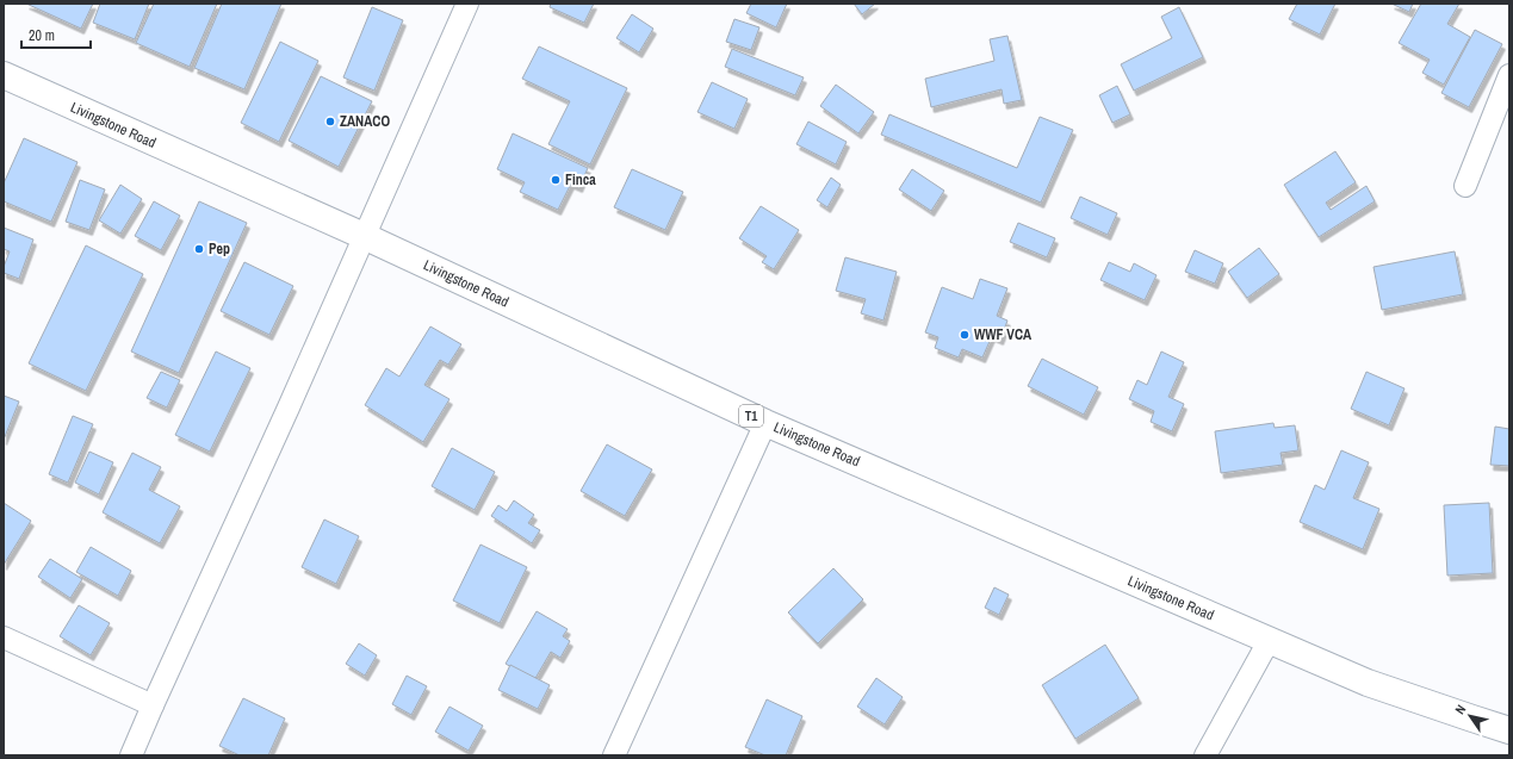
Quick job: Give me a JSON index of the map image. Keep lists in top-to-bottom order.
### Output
{
  "streets": {
    "highway": ["Livingstone Road", "T1"]
  },
  "places": [
    "ZANACO",
    "Finca",
    "Pep",
    "WWF VCA"
  ],
  "scale_bar": "20 m",
  "north": "top left"
}
